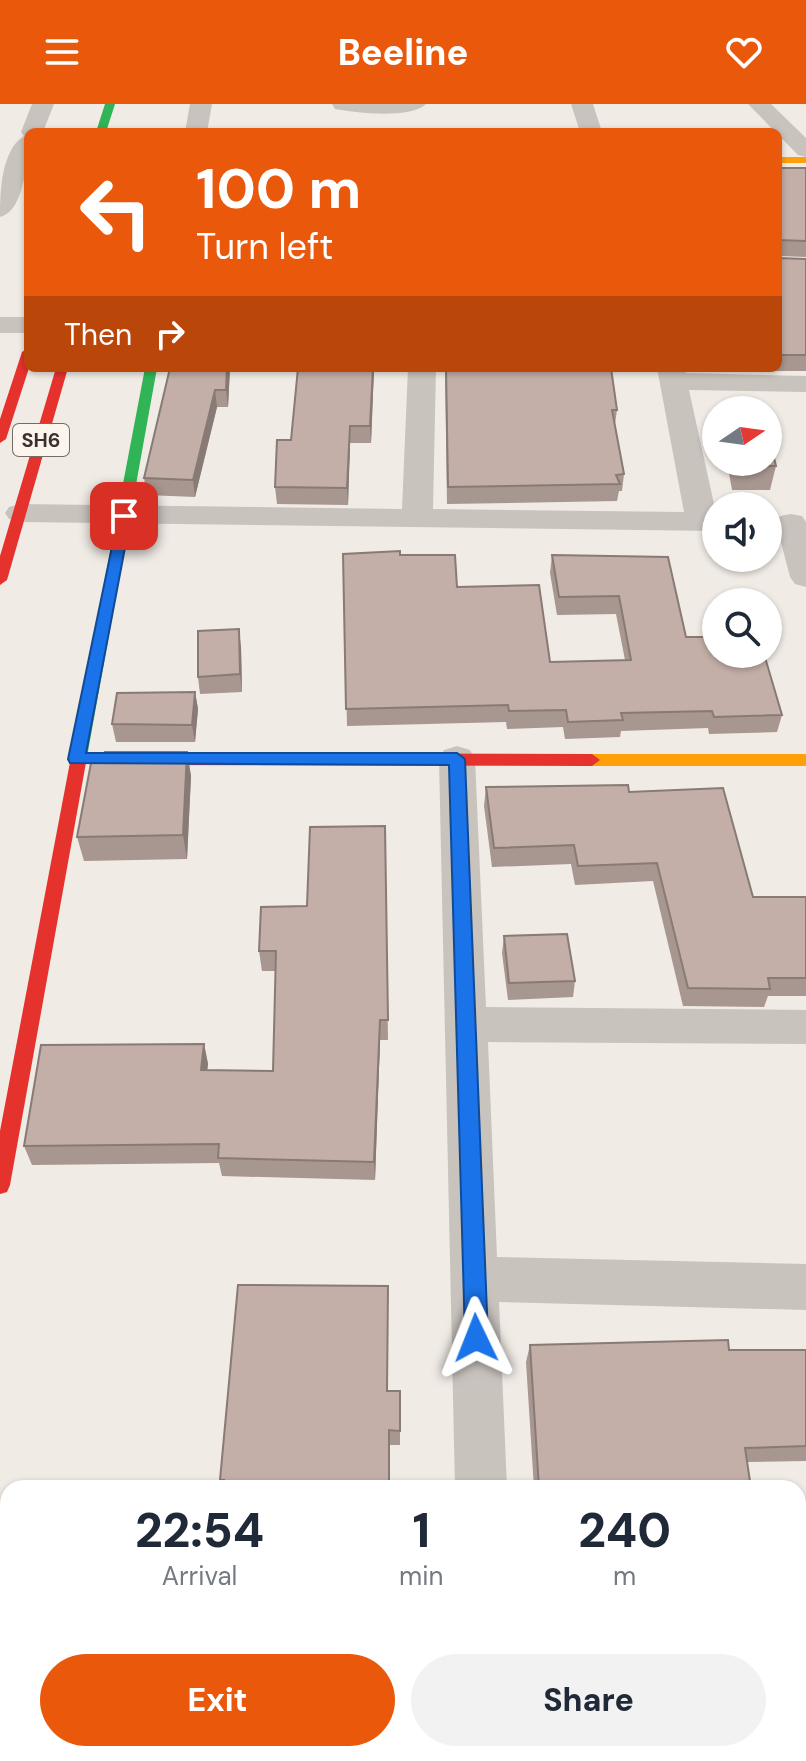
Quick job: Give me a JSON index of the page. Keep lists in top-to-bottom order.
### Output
{
  "streets": {
    "street": ["SH6"]
  },
  "north": "right",
  "page": {
    "header": "Beeline",
    "turn": ["100 m", "Turn left"],
    "then": "Then",
    "eta": [
      "22:54",
      "Arrival",
      "1",
      "min",
      "240",
      "m"
    ],
    "buttons": ["Exit", "Share"]
  }
}
